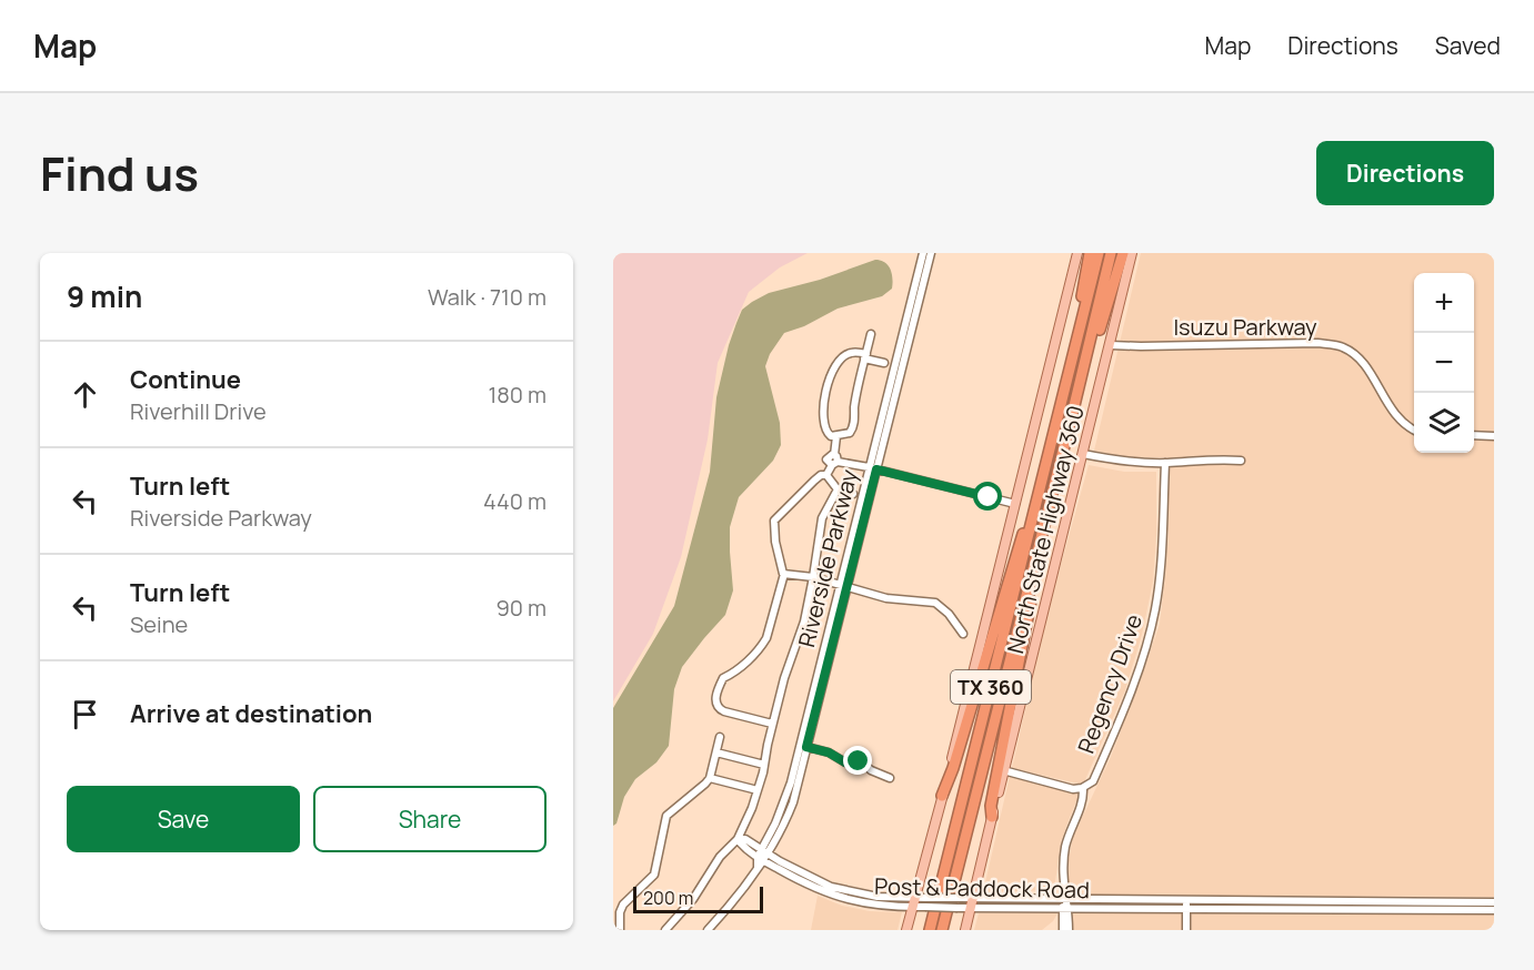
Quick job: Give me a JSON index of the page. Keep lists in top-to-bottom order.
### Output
{
  "streets": {
    "highway": ["TX 360"],
    "main road": ["North State Highway 360"],
    "street": [
      "Isuzu Parkway",
      "Riverside Parkway",
      "Regency Drive",
      "Post & Paddock Road"
    ]
  },
  "crossings": [
    ["Isuzu Parkway", "North State Highway 360"],
    ["North State Highway 360", "Post & Paddock Road"],
    ["Riverside Parkway", "Post & Paddock Road"]
  ],
  "scale_bar": "200 m",
  "page": {
    "header": "Map",
    "nav": ["Map", "Directions", "Saved"],
    "title": "Find us",
    "buttons": [
      "Directions",
      ["Save", "Share"]
    ],
    "heading": ["9 min", "Walk · 710 m"],
    "map_buttons": ["+", "−"],
    "list": [
      ["Continue", "Riverhill Drive", "180 m"],
      ["Turn left", "Riverside Parkway", "440 m"],
      ["Turn left", "Seine", "90 m"],
      "Arrive at destination"
    ],
    "scale": "200 m"
  }
}
